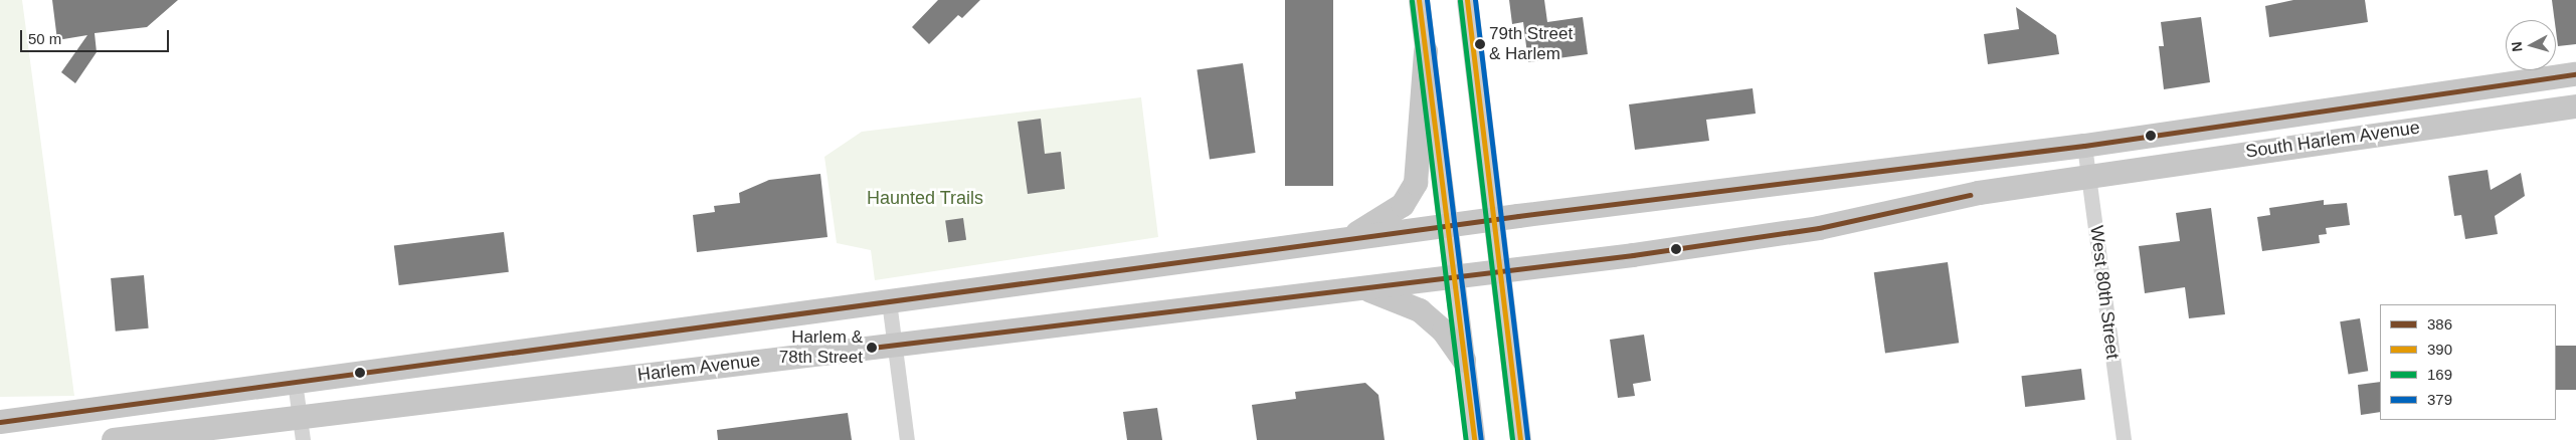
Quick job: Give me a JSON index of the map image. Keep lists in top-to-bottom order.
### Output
{
  "streets": {
    "main road": ["South Harlem Avenue", "Harlem Avenue"],
    "street": ["West 80th Street"]
  },
  "crossings": [
    ["South Harlem Avenue", "West 80th Street"],
    ["South Harlem Avenue", "Harlem Avenue"],
    ["West 80th Street", "Harlem Avenue"]
  ],
  "parks": ["Haunted Trails"],
  "places": ["79th Street & Harlem", "Harlem & 78th Street"],
  "lines": [
    "transit line 390",
    "transit line 379",
    "transit line 169",
    "transit line 386"
  ],
  "legend": [
    "386",
    "390",
    "169",
    "379"
  ],
  "scale_bar": "50 m",
  "north": "left"
}
